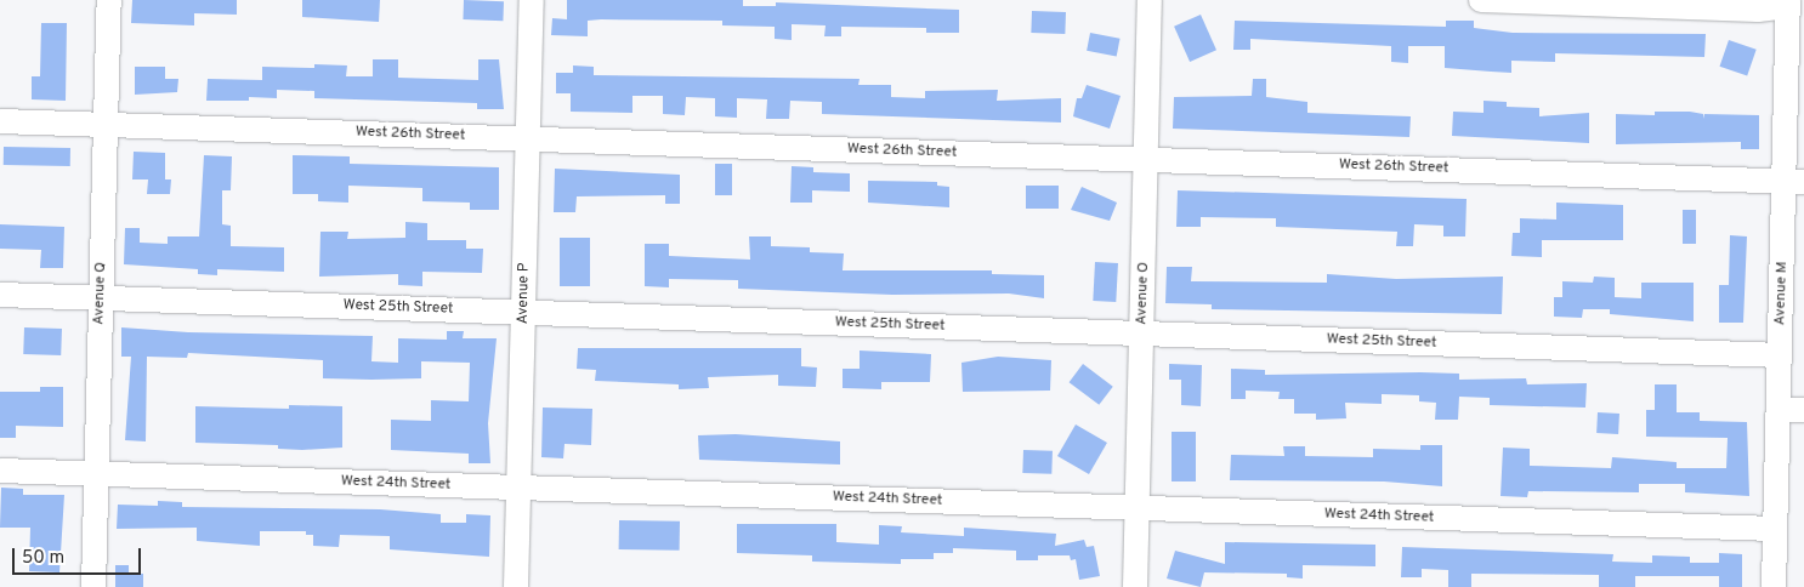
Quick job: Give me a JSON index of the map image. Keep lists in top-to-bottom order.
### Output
{
  "streets": {
    "street": [
      "West 26th Street",
      "Avenue Q",
      "Avenue P",
      "Avenue O",
      "Avenue M",
      "West 25th Street",
      "West 24th Street"
    ]
  },
  "crossings": [
    ["West 26th Street", "Avenue Q"],
    ["West 26th Street", "Avenue P"],
    ["West 26th Street", "Avenue O"],
    ["West 26th Street", "Avenue M"],
    ["Avenue Q", "West 25th Street"],
    ["Avenue Q", "West 24th Street"],
    ["Avenue P", "West 25th Street"],
    ["Avenue P", "West 24th Street"],
    ["Avenue O", "West 25th Street"],
    ["Avenue O", "West 24th Street"],
    ["Avenue M", "West 25th Street"],
    ["Avenue M", "West 24th Street"]
  ],
  "scale_bar": "50 m"
}
